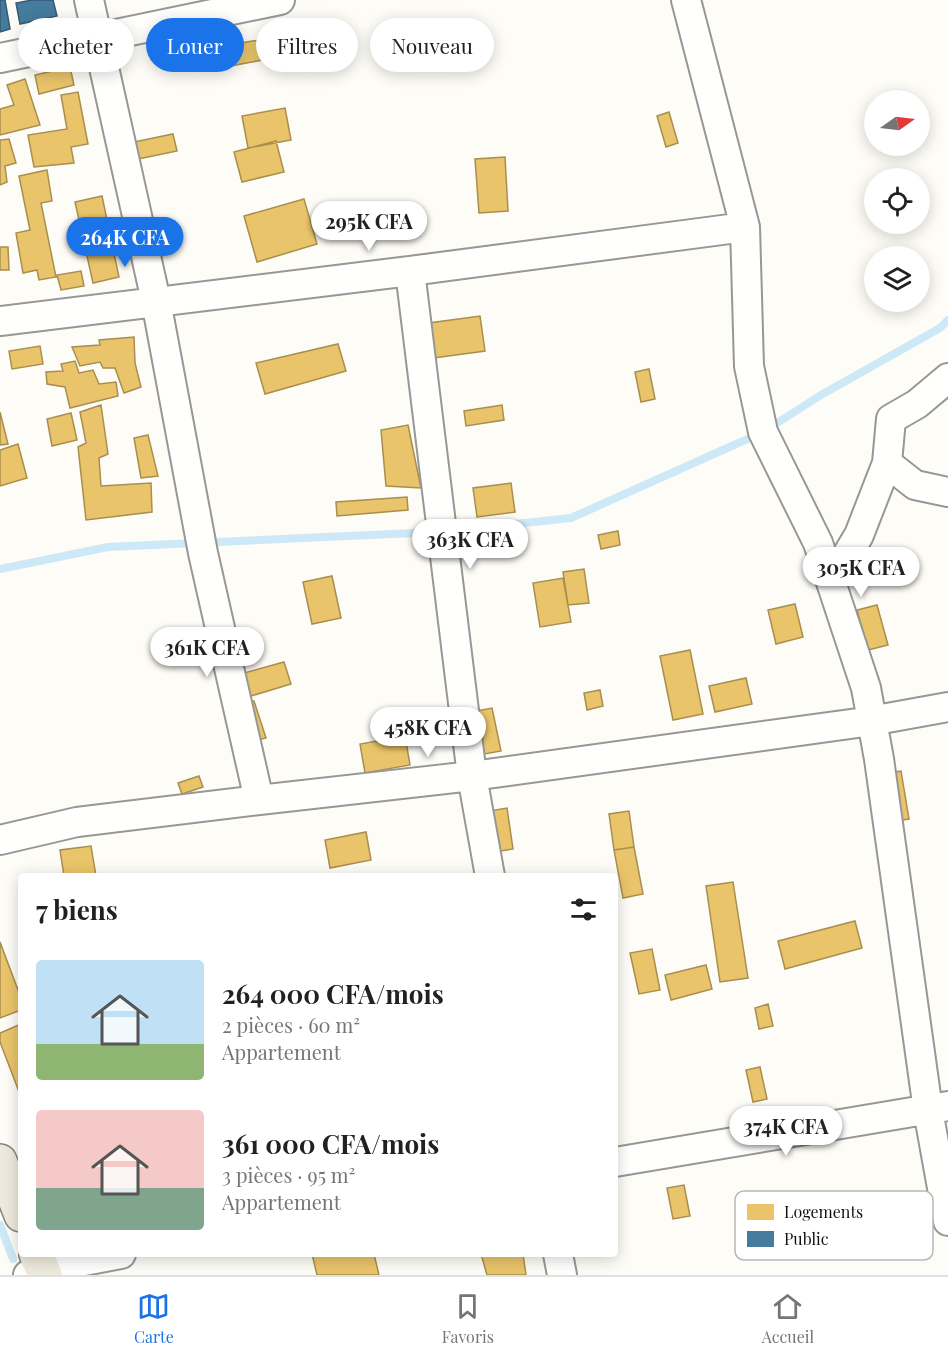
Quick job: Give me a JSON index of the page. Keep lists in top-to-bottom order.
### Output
{
  "legend": ["Logements", "Public"],
  "north": "right",
  "page": {
    "chip": [
      "Acheter",
      "Louer",
      "Filtres",
      "Nouveau"
    ],
    "price": [
      "295K CFA",
      "264K CFA",
      "363K CFA",
      "305K CFA",
      "361K CFA",
      "458K CFA",
      "374K CFA"
    ],
    "heading": "7 biens",
    "list": [
      {
        "name": "264 000 CFA/mois",
        "note": "2 pièces · 60 m² · Appartement"
      },
      {
        "name": "361 000 CFA/mois",
        "note": "3 pièces · 95 m² · Appartement"
      }
    ],
    "tabs": ["Carte", "Favoris", "Accueil"]
  }
}
